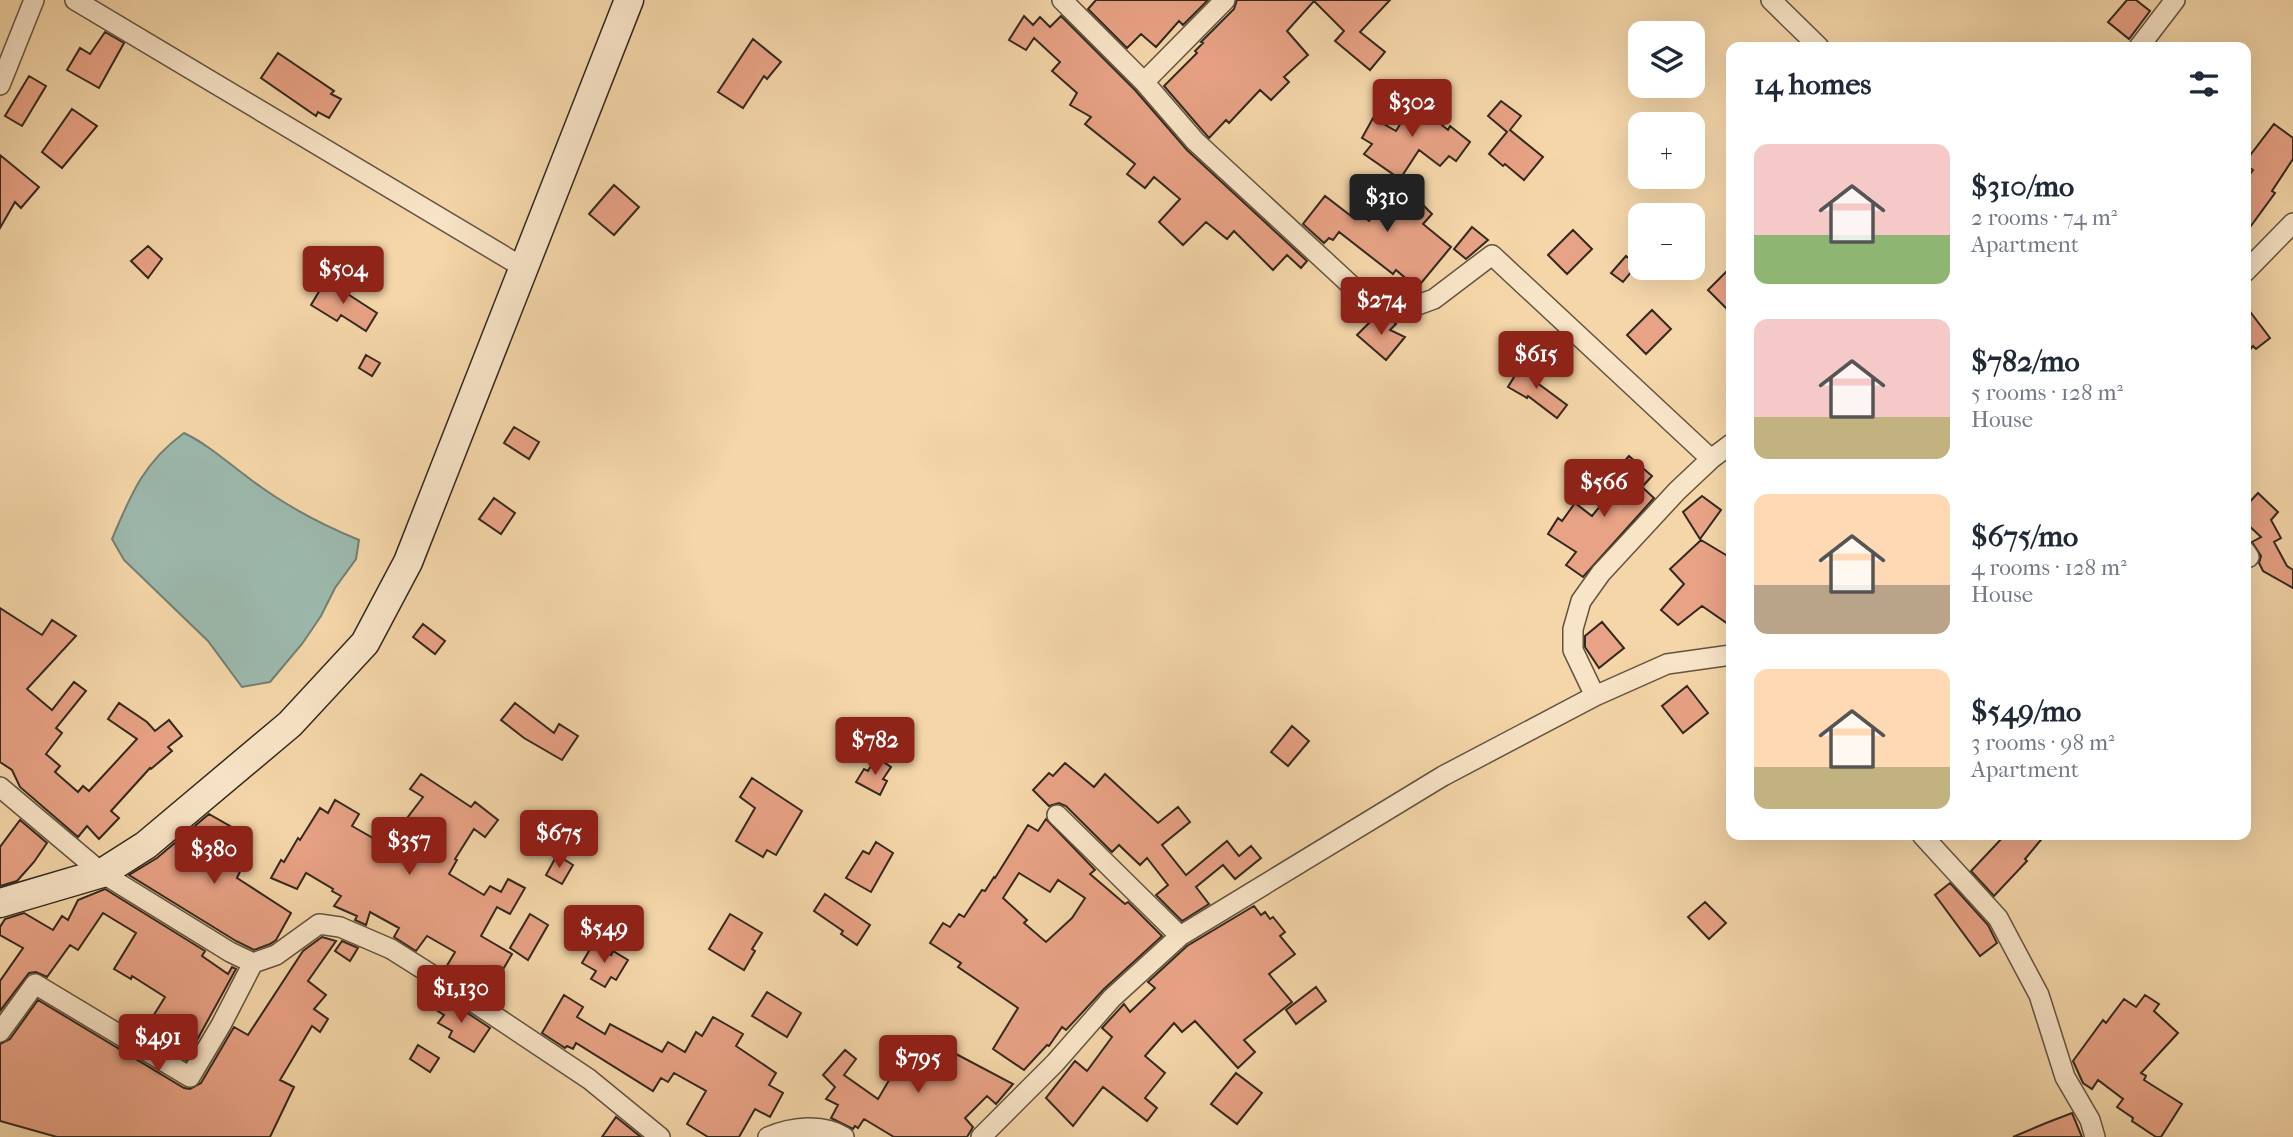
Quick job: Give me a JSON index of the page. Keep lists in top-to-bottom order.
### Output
{
  "page": {
    "map_buttons": ["+", "−"],
    "heading": "14 homes",
    "price": [
      "$302",
      "$310",
      "$504",
      "$274",
      "$615",
      "$566",
      "$782",
      "$675",
      "$357",
      "$380",
      "$549",
      "$1,130",
      "$491",
      "$795"
    ],
    "list": [
      {
        "name": "$310/mo",
        "note": "2 rooms · 74 m² · Apartment"
      },
      {
        "name": "$782/mo",
        "note": "5 rooms · 128 m² · House"
      },
      {
        "name": "$675/mo",
        "note": "4 rooms · 128 m² · House"
      },
      {
        "name": "$549/mo",
        "note": "3 rooms · 98 m² · Apartment"
      }
    ]
  }
}
